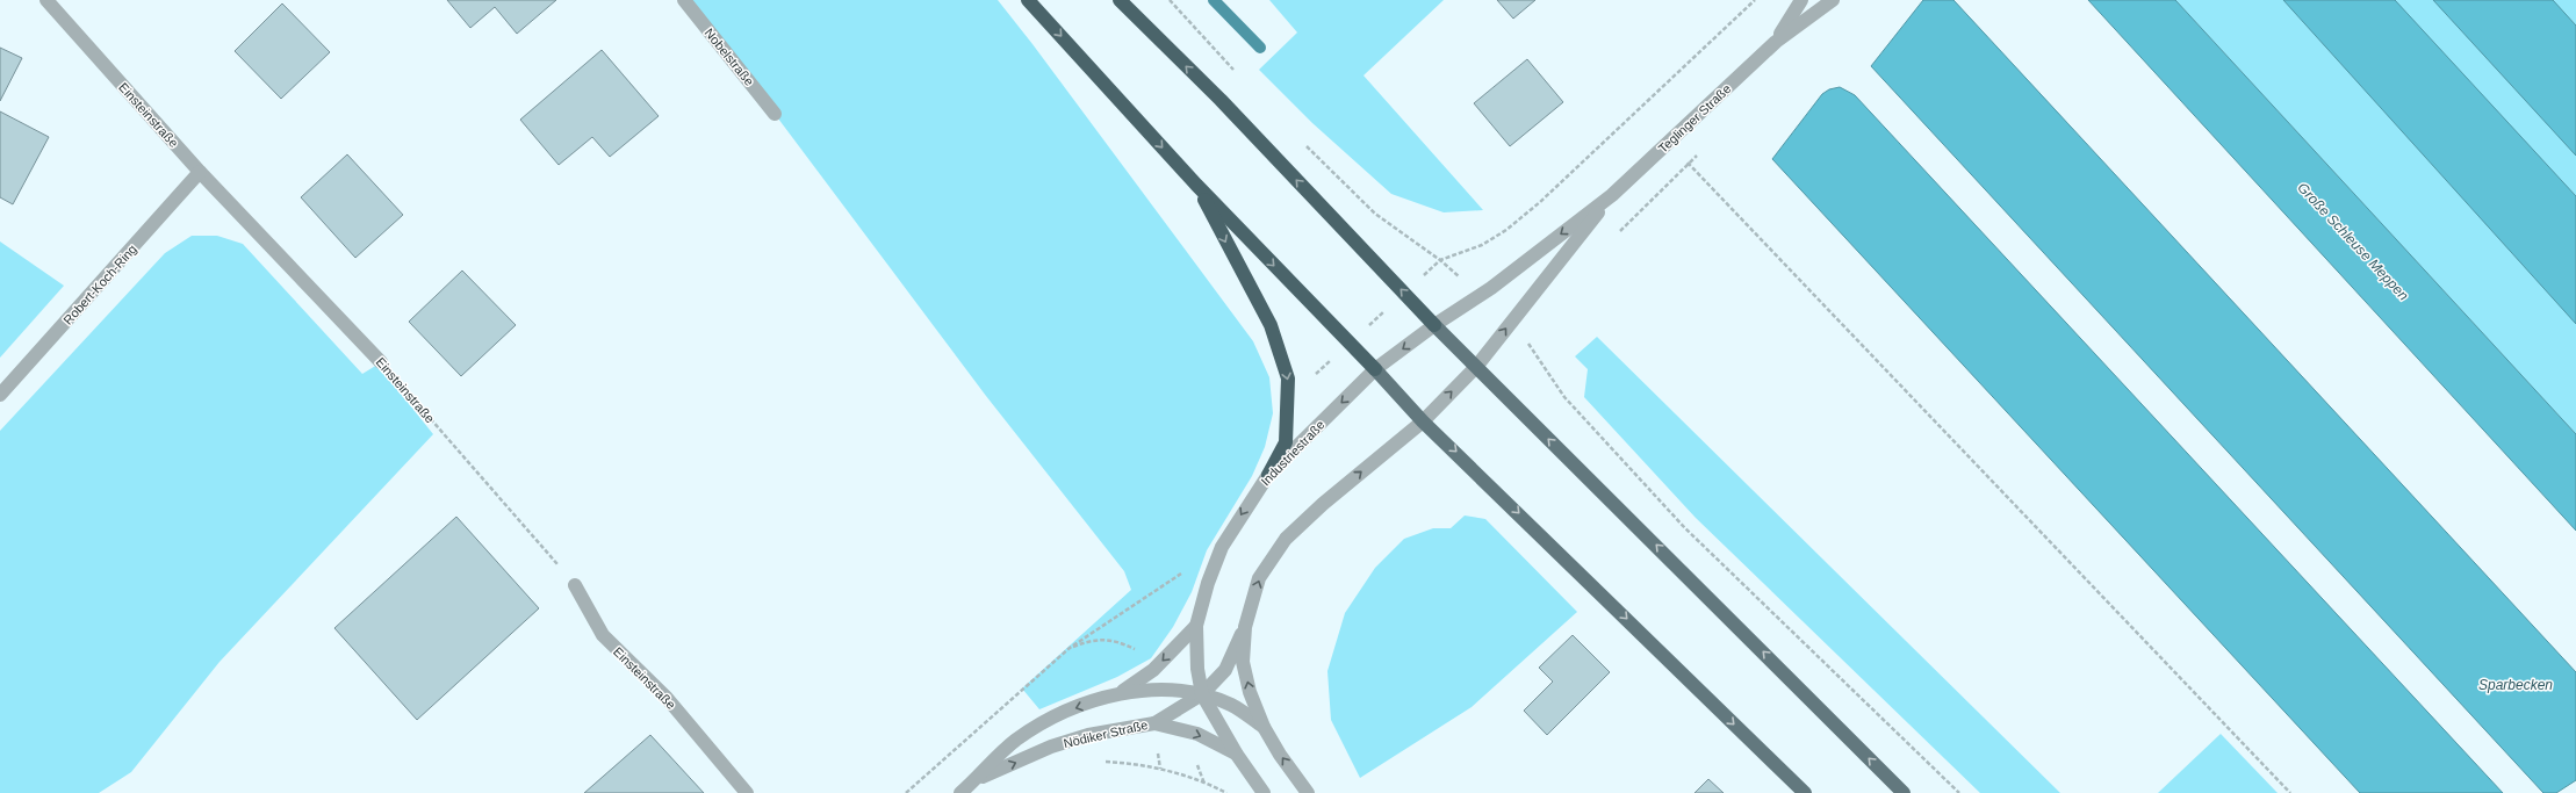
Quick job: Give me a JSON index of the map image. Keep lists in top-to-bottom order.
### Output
{
  "streets": {
    "street": [
      "Nobelstraße",
      "Einsteinstraße",
      "Teglinger Straße",
      "Robert-Koch-Ring",
      "Industriestraße",
      "Nödiker Straße"
    ]
  },
  "crossings": [
    ["Einsteinstraße", "Robert-Koch-Ring"],
    ["Teglinger Straße", "Industriestraße"],
    ["Industriestraße", "Nödiker Straße"]
  ],
  "water": ["Große Schleuse Meppen", "Sparbecken"]
}
